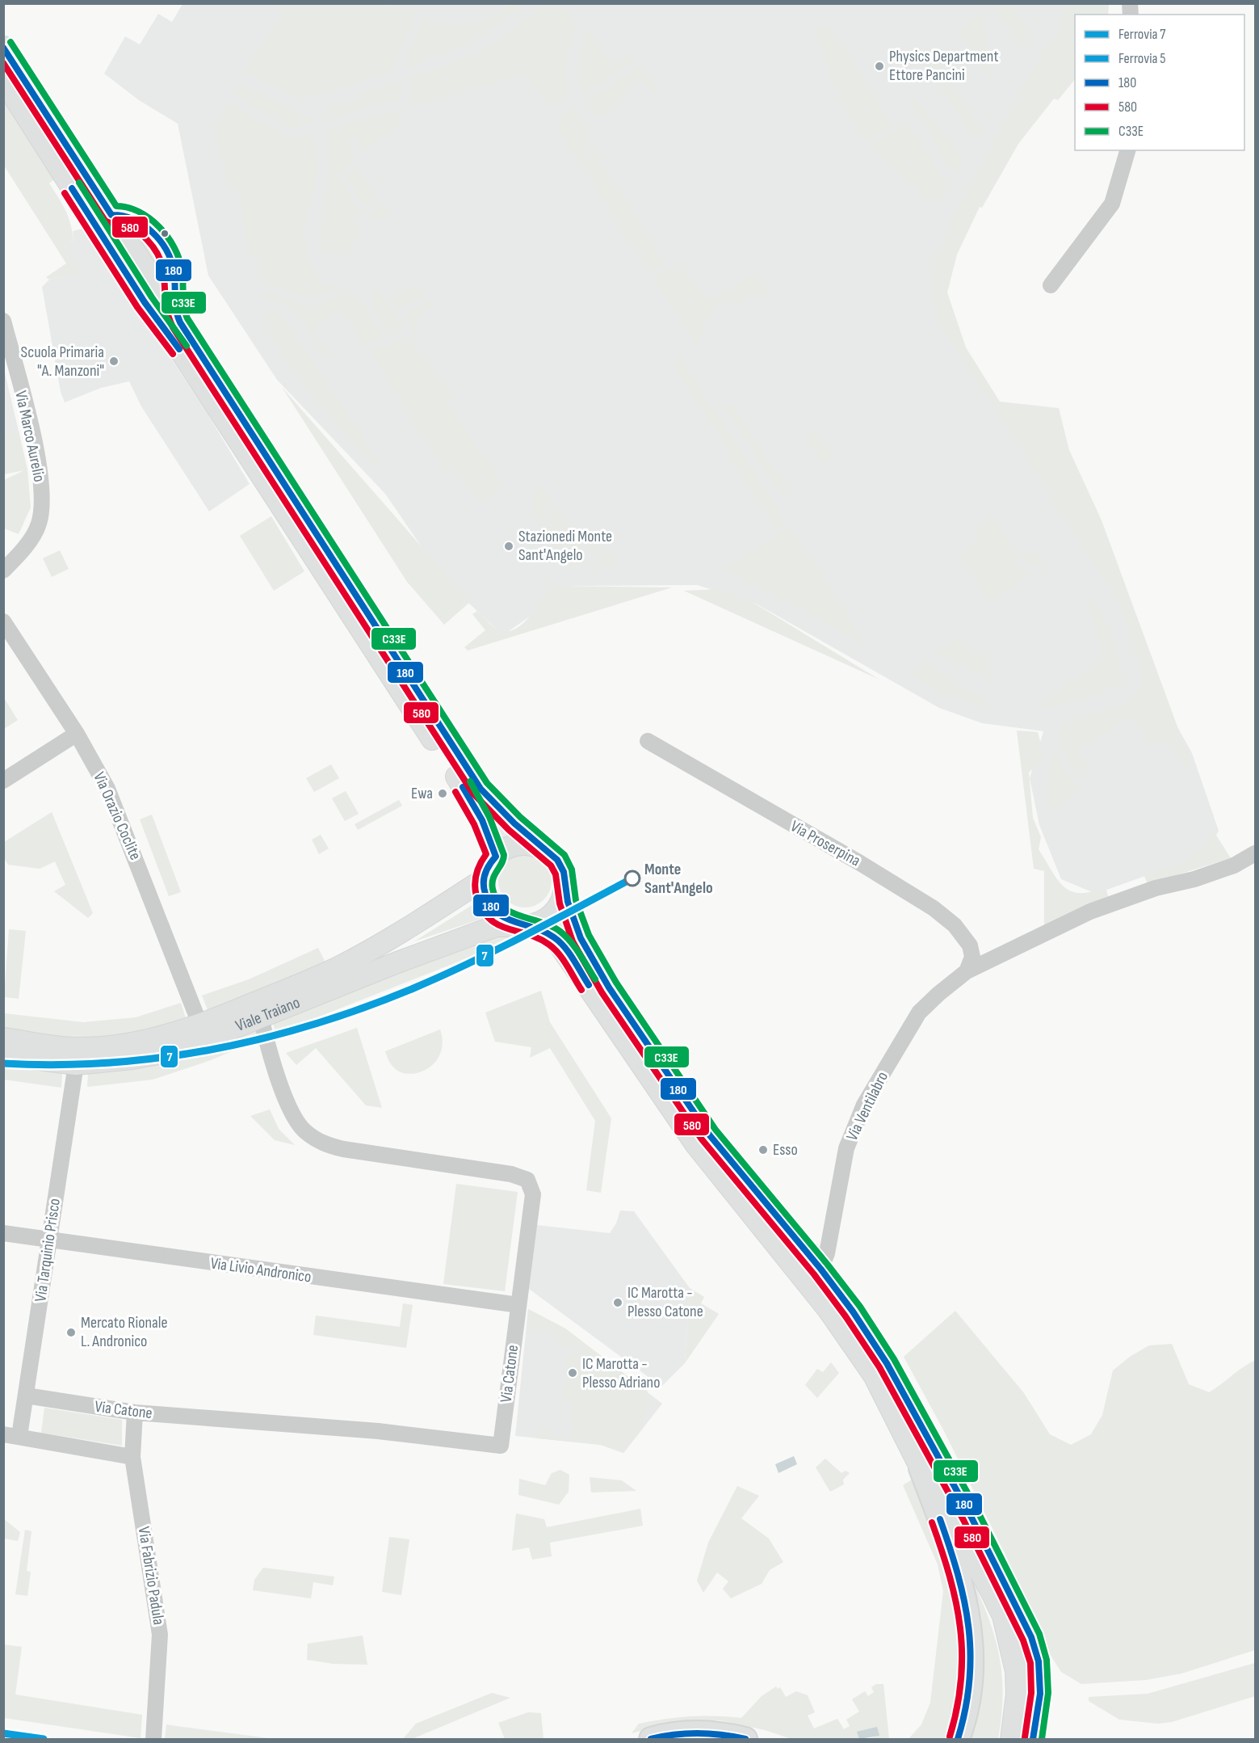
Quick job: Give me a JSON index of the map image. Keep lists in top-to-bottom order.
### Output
{
  "streets": {
    "main road": ["Viale Traiano"],
    "street": [
      "Via Marco Aurelio",
      "Via Orazio Coclite",
      "Via Proserpina",
      "Via Ventilabro",
      "Via Tarquinio Prisco",
      "Via Livio Andronico",
      "Via Catone",
      "Via Fabrizio Padula"
    ]
  },
  "crossings": [
    ["Via Orazio Coclite", "Viale Traiano"],
    ["Via Proserpina", "Via Ventilabro"],
    ["Viale Traiano", "Via Tarquinio Prisco"],
    ["Viale Traiano", "Via Catone"],
    ["Via Tarquinio Prisco", "Via Livio Andronico"],
    ["Via Tarquinio Prisco", "Via Catone"],
    ["Via Livio Andronico", "Via Catone"],
    ["Via Catone", "Via Fabrizio Padula"]
  ],
  "places": [
    "Physics Department Ettore Pancini",
    "Scuola Primaria \"A. Manzoni\"",
    "Stazionedi Monte Sant'Angelo",
    "Ewa",
    "Monte Sant'Angelo",
    "Esso",
    "IC Marotta - Plesso Catone",
    "Mercato Rionale L. Andronico",
    "IC Marotta - Plesso Adriano"
  ],
  "lines": [
    "transit line C33E",
    "transit line 180",
    "transit line 580",
    "rail line 7",
    "rail line 5"
  ],
  "legend": [
    "Ferrovia 7",
    "Ferrovia 5",
    "180",
    "580",
    "C33E"
  ]
}
